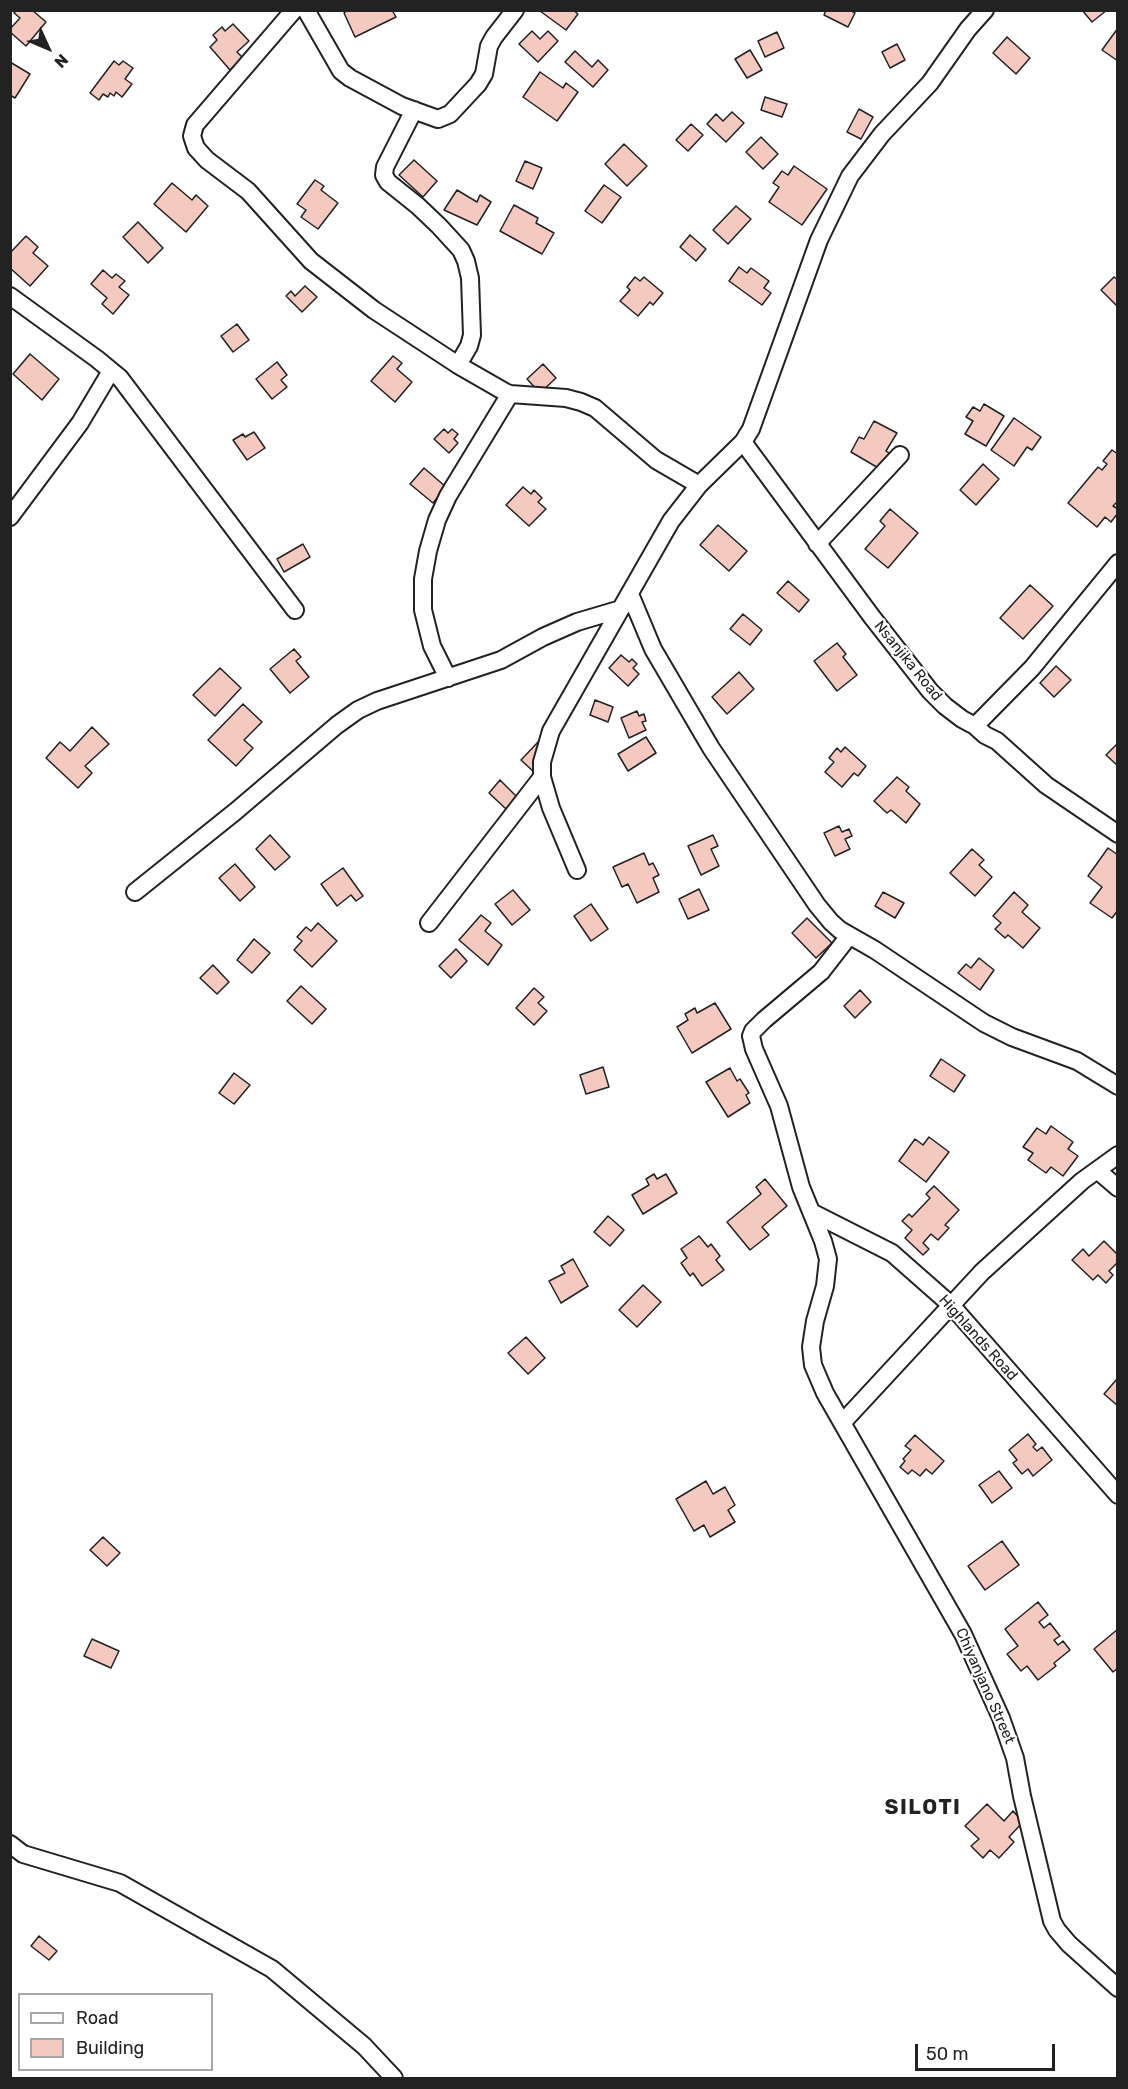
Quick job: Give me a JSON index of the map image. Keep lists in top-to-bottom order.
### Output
{
  "streets": {
    "street": ["Nsanjika Road", "Highlands Road", "Chiyanjano Street"]
  },
  "crossings": [
    ["Highlands Road", "Chiyanjano Street"]
  ],
  "districts": ["SILOTI"],
  "legend": ["Road", "Building"],
  "scale_bar": "50 m",
  "north": "bottom right"
}
